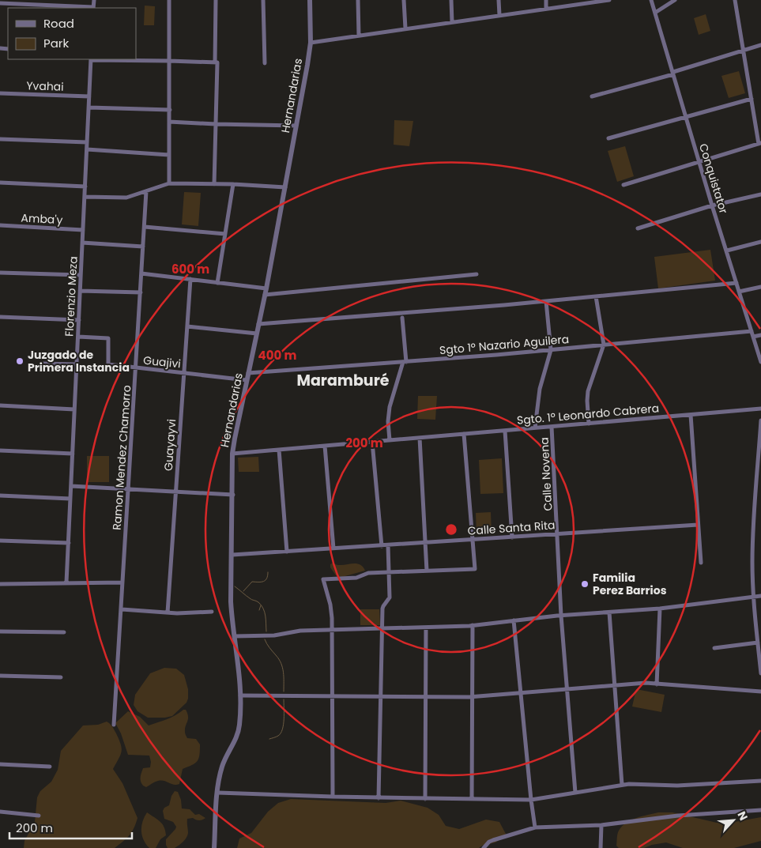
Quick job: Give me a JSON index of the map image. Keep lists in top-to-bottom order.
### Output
{
  "streets": {
    "street": [
      "Yvahai",
      "Hernandarias",
      "Conquistator",
      "Amba'y",
      "Florenzio Meza",
      "Sgto 1º Nazario Aguilera",
      "Guajivi",
      "Sgto. 1º Leonardo Cabrera",
      "Guayayvi",
      "Ramon Mendez Chamorro",
      "Calle Novena",
      "Calle Santa Rita"
    ]
  },
  "crossings": [
    ["Yvahai", "Florenzio Meza"],
    ["Hernandarias", "Sgto 1º Nazario Aguilera"],
    ["Hernandarias", "Guajivi"],
    ["Hernandarias", "Sgto. 1º Leonardo Cabrera"],
    ["Hernandarias", "Calle Santa Rita"],
    ["Conquistator", "Sgto 1º Nazario Aguilera"],
    ["Amba'y", "Florenzio Meza"],
    ["Florenzio Meza", "Guajivi"],
    ["Guajivi", "Guayayvi"],
    ["Guajivi", "Ramon Mendez Chamorro"],
    ["Sgto. 1º Leonardo Cabrera", "Calle Novena"],
    ["Calle Novena", "Calle Santa Rita"]
  ],
  "districts": ["Maramburé"],
  "places": ["Juzgado de Primera Instancia", "Familia Perez Barrios"],
  "legend": ["Road", "Park"],
  "scale_bar": "200 m",
  "north": "top right",
  "rings": ["600 m", "400 m", "200 m"]
}
